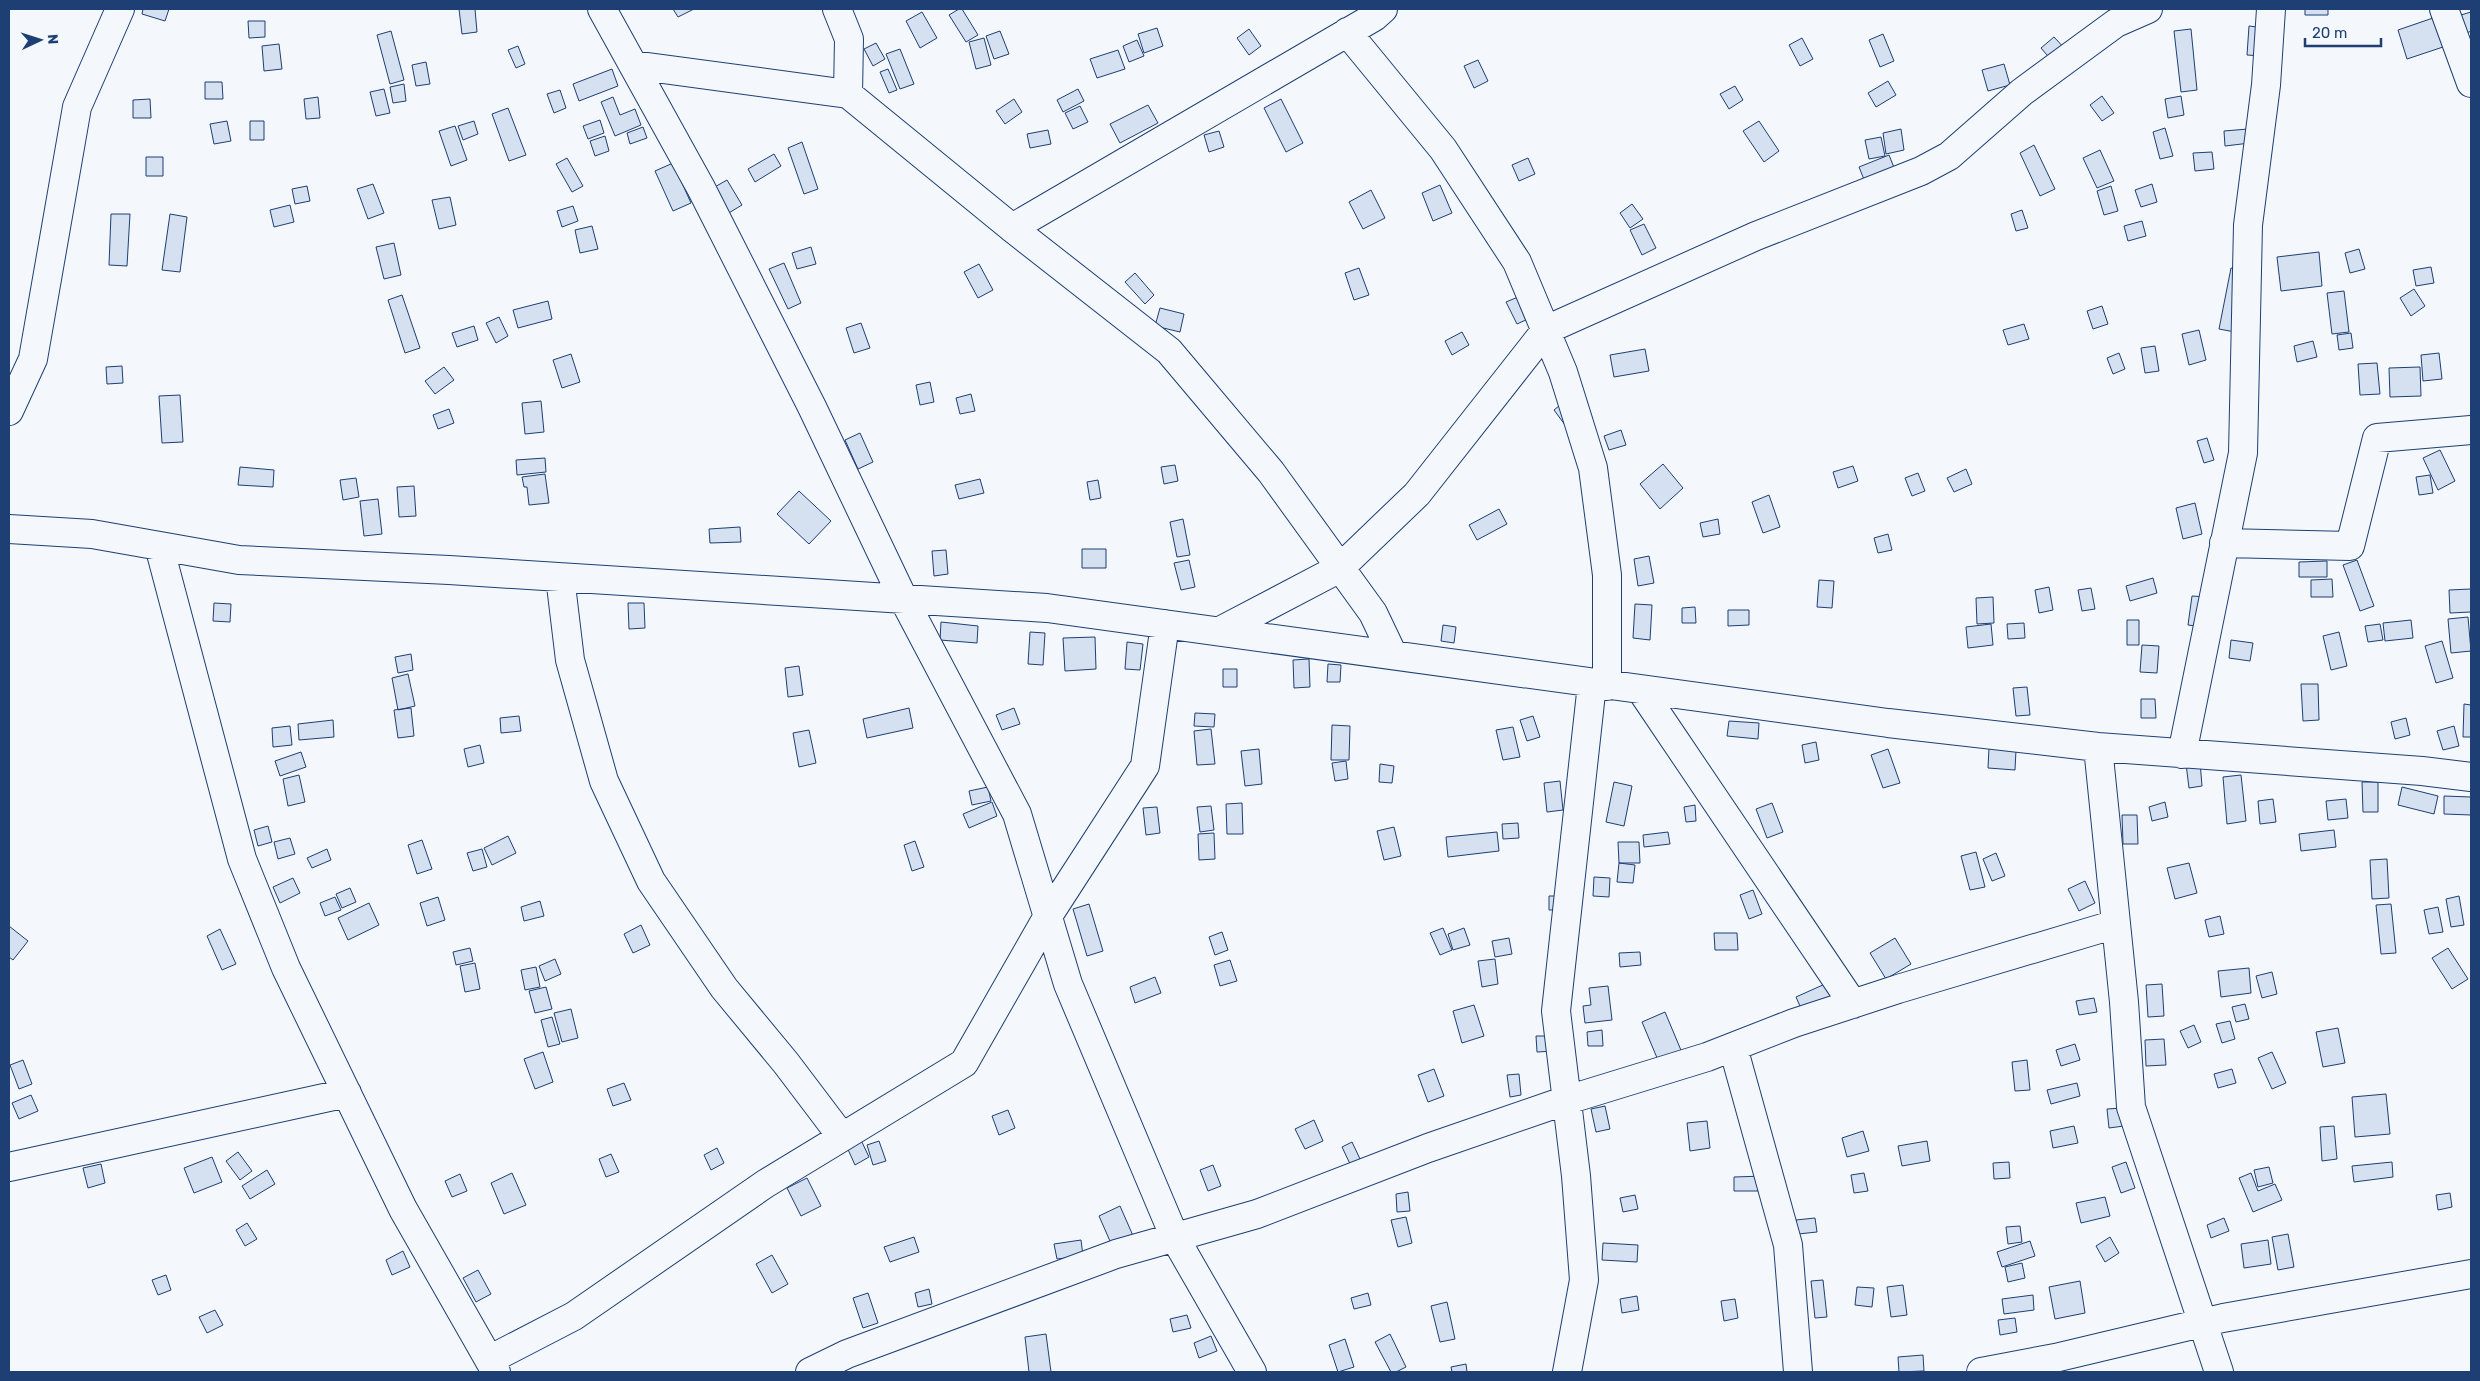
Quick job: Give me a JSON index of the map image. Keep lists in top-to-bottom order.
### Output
{
  "scale_bar": "20 m",
  "north": "right"
}
